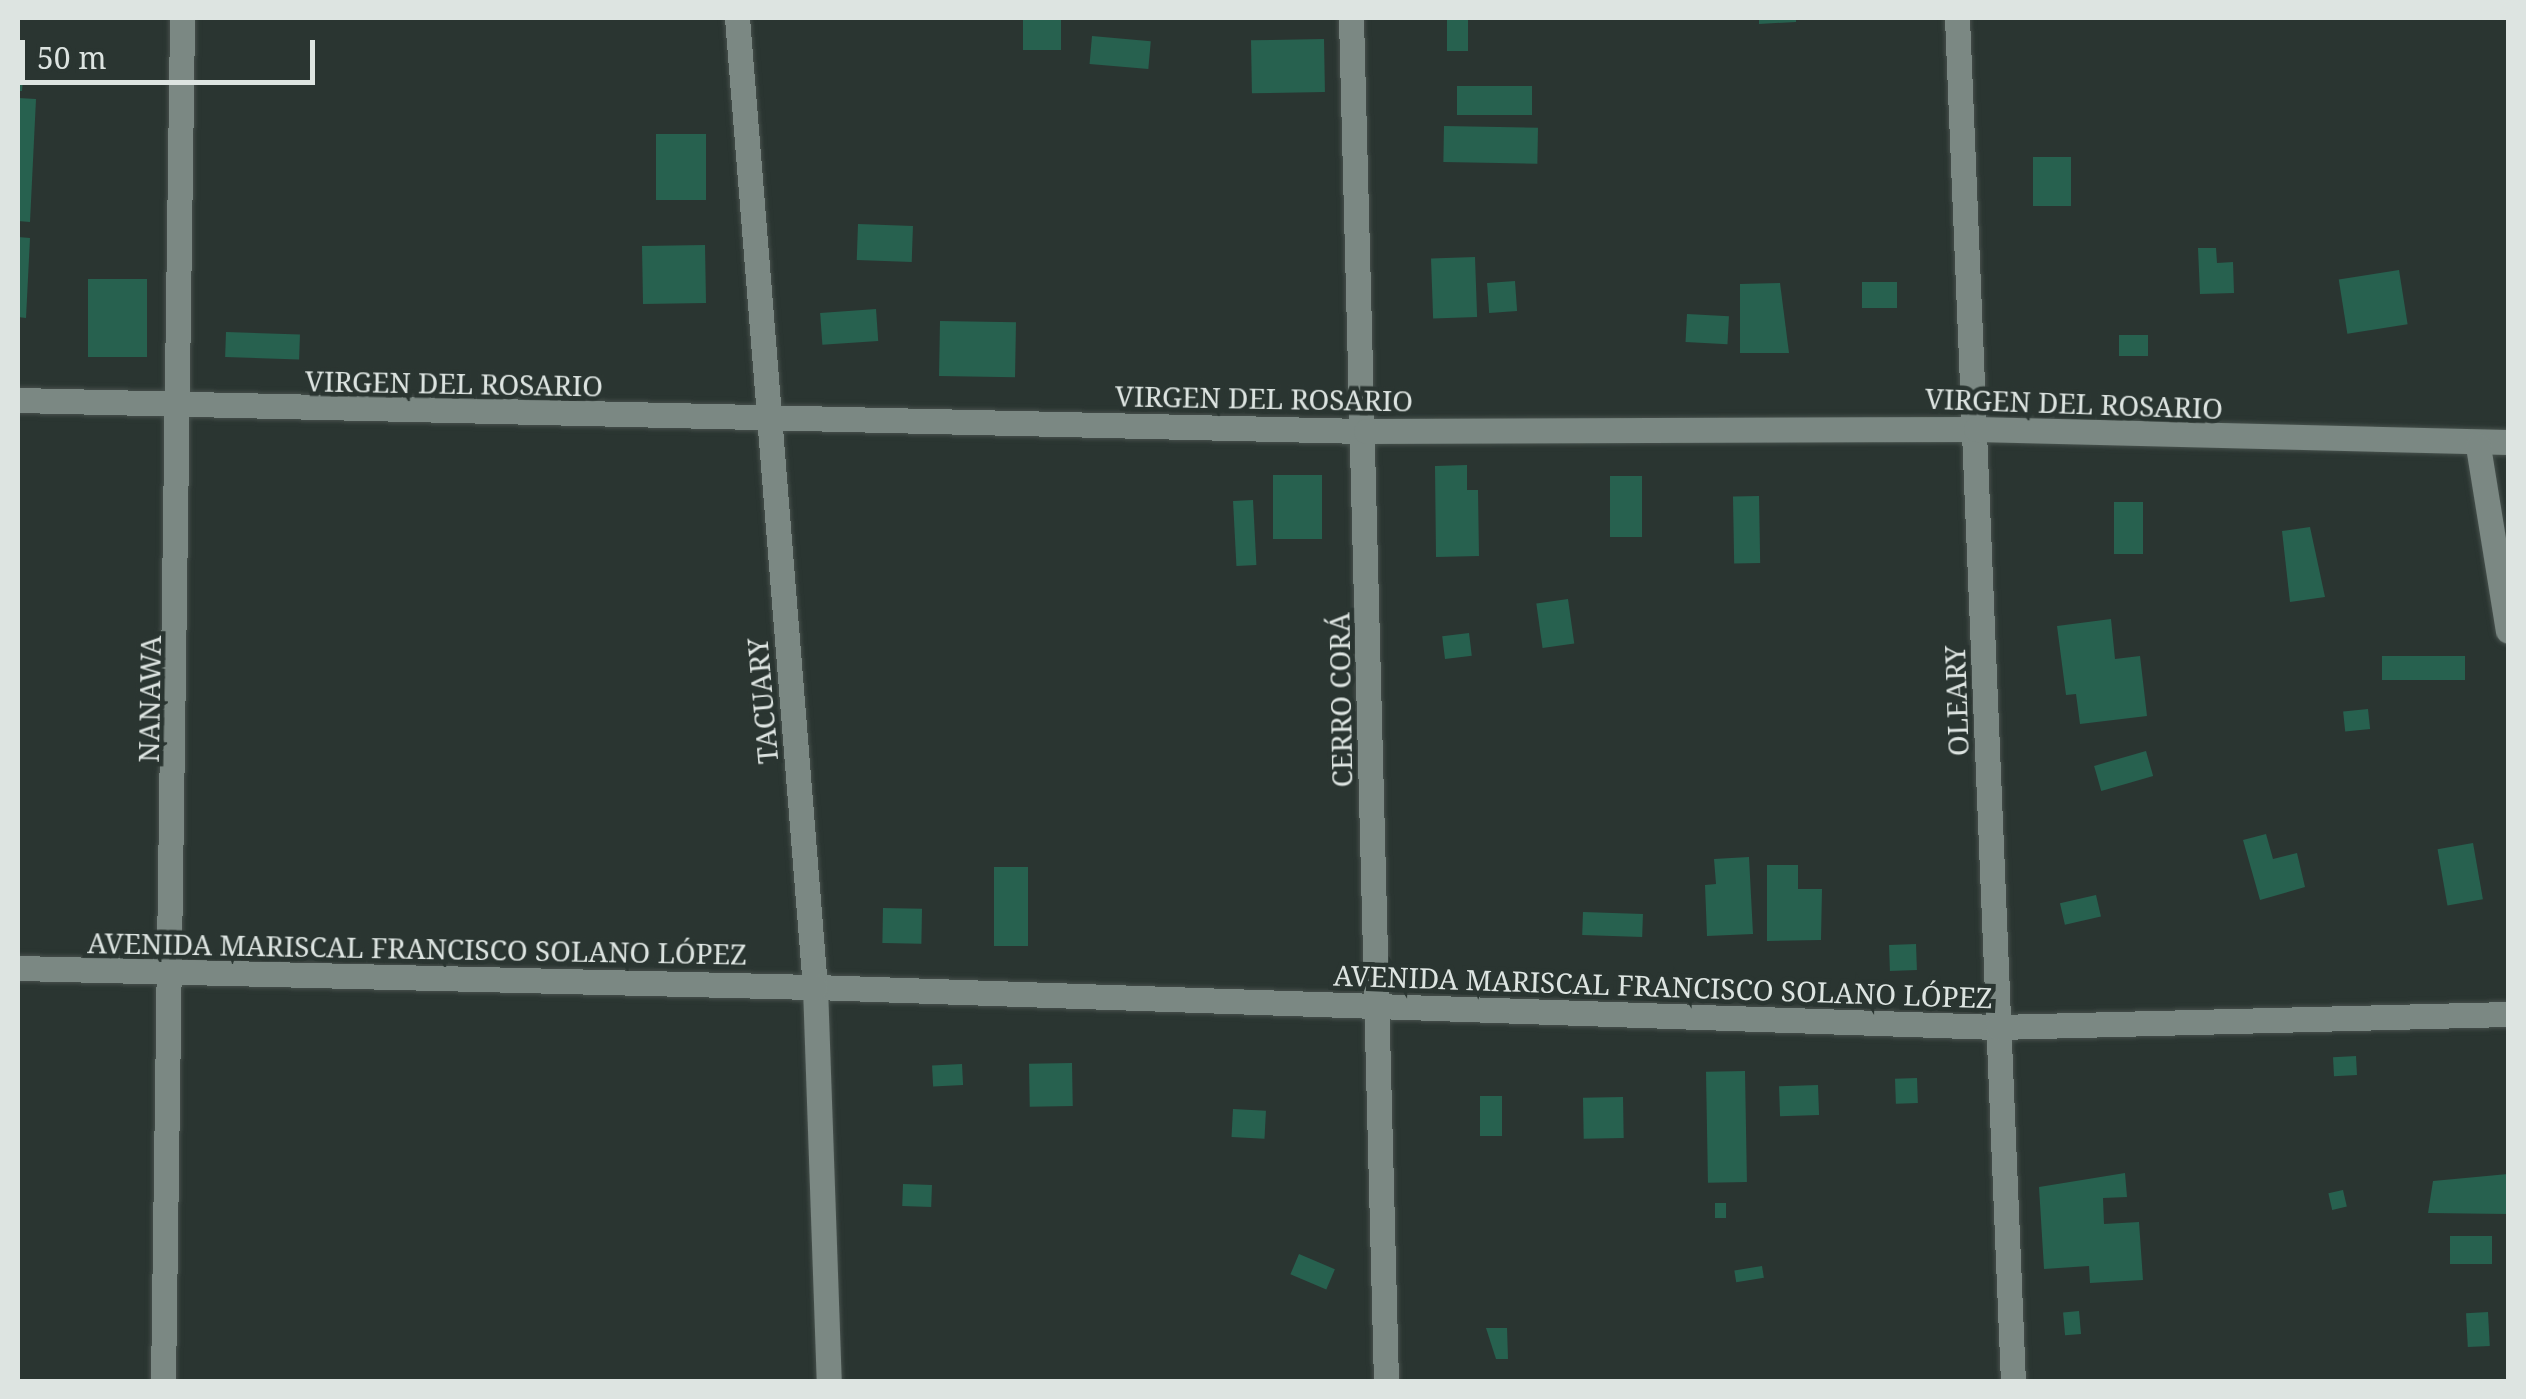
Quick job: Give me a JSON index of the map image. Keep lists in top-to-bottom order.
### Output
{
  "streets": {
    "street": [
      "VIRGEN DEL ROSARIO",
      "NANAWA",
      "CERRO CORÁ",
      "TACUARY",
      "OLEARY",
      "AVENIDA MARISCAL FRANCISCO SOLANO LÓPEZ"
    ]
  },
  "crossings": [
    ["VIRGEN DEL ROSARIO", "NANAWA"],
    ["VIRGEN DEL ROSARIO", "CERRO CORÁ"],
    ["VIRGEN DEL ROSARIO", "TACUARY"],
    ["VIRGEN DEL ROSARIO", "OLEARY"],
    ["NANAWA", "AVENIDA MARISCAL FRANCISCO SOLANO LÓPEZ"],
    ["CERRO CORÁ", "AVENIDA MARISCAL FRANCISCO SOLANO LÓPEZ"],
    ["TACUARY", "AVENIDA MARISCAL FRANCISCO SOLANO LÓPEZ"],
    ["OLEARY", "AVENIDA MARISCAL FRANCISCO SOLANO LÓPEZ"]
  ],
  "scale_bar": "50 m"
}
